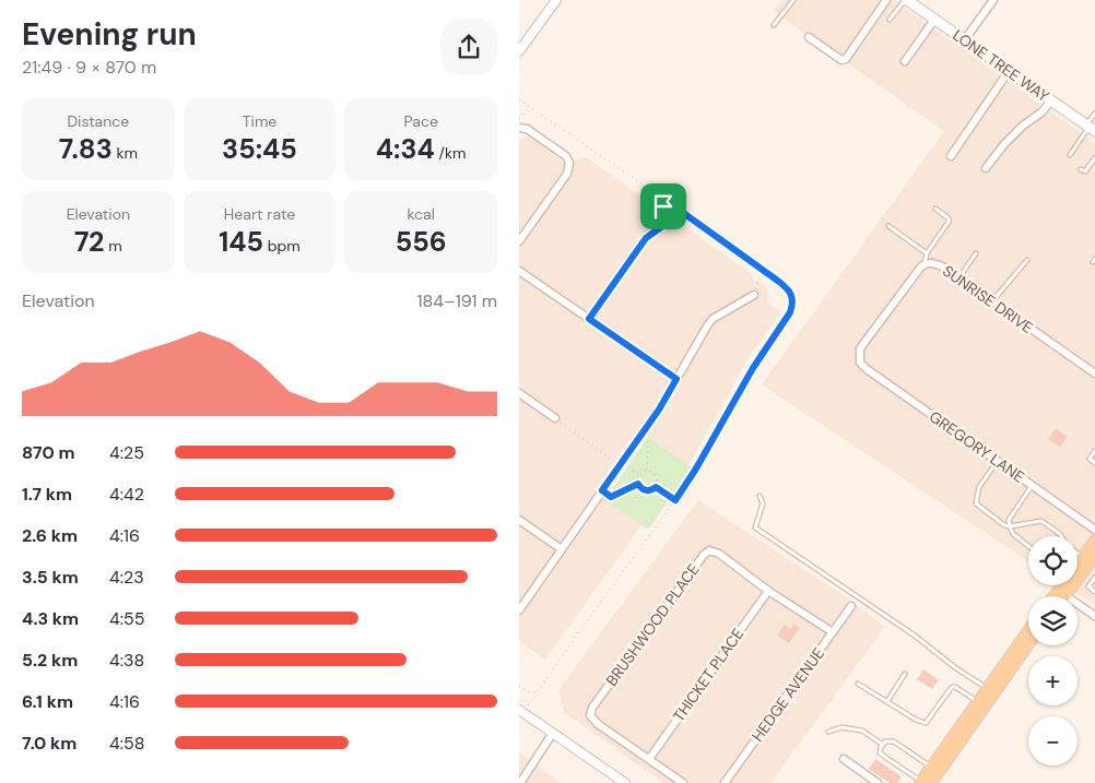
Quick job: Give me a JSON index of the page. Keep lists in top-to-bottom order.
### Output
{
  "streets": {
    "main road": ["LONE TREE WAY"],
    "street": [
      "SUNRISE DRIVE",
      "GREGORY LANE",
      "BRUSHWOOD PLACE",
      "THICKET PLACE",
      "HEDGE AVENUE"
    ]
  },
  "crossings": [
    ["SUNRISE DRIVE", "GREGORY LANE"],
    ["BRUSHWOOD PLACE", "THICKET PLACE"],
    ["BRUSHWOOD PLACE", "HEDGE AVENUE"]
  ],
  "page": {
    "heading": ["Evening run", "21:49 · 9 × 870 m"],
    "stats": [
      ["Distance", "7.83 km"],
      ["Time", "35:45"],
      ["Pace", "4:34 /km"],
      ["Elevation", "72 m"],
      ["Heart rate", "145 bpm"],
      ["kcal", "556"]
    ],
    "chart": ["Elevation", "184–191 m"],
    "list": [
      {
        "name": "870 m",
        "note": "4:25"
      },
      {
        "name": "1.7 km",
        "note": "4:42"
      },
      {
        "name": "2.6 km",
        "note": "4:16"
      },
      {
        "name": "3.5 km",
        "note": "4:23"
      },
      {
        "name": "4.3 km",
        "note": "4:55"
      },
      {
        "name": "5.2 km",
        "note": "4:38"
      },
      {
        "name": "6.1 km",
        "note": "4:16"
      },
      {
        "name": "7.0 km",
        "note": "4:58"
      }
    ],
    "map_buttons": ["+", "−"]
  }
}
